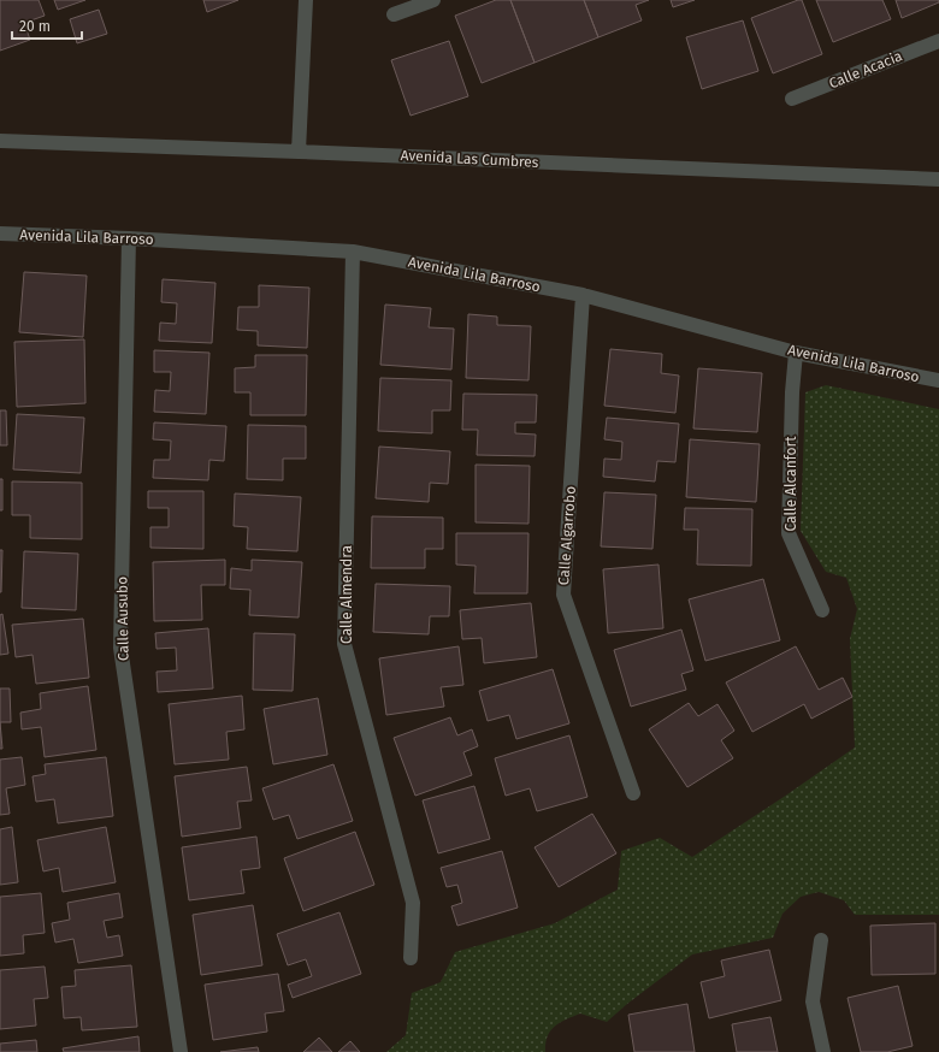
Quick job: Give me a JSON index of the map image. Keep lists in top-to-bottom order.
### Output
{
  "streets": {
    "street": [
      "Calle Acacia",
      "Avenida Las Cumbres",
      "Avenida Lila Barroso",
      "Calle Alcanfort",
      "Calle Algarrobo",
      "Calle Almendra",
      "Calle Ausubo"
    ]
  },
  "crossings": [
    ["Avenida Lila Barroso", "Calle Alcanfort"],
    ["Avenida Lila Barroso", "Calle Algarrobo"],
    ["Avenida Lila Barroso", "Calle Almendra"],
    ["Avenida Lila Barroso", "Calle Ausubo"]
  ],
  "scale_bar": "20 m"
}
